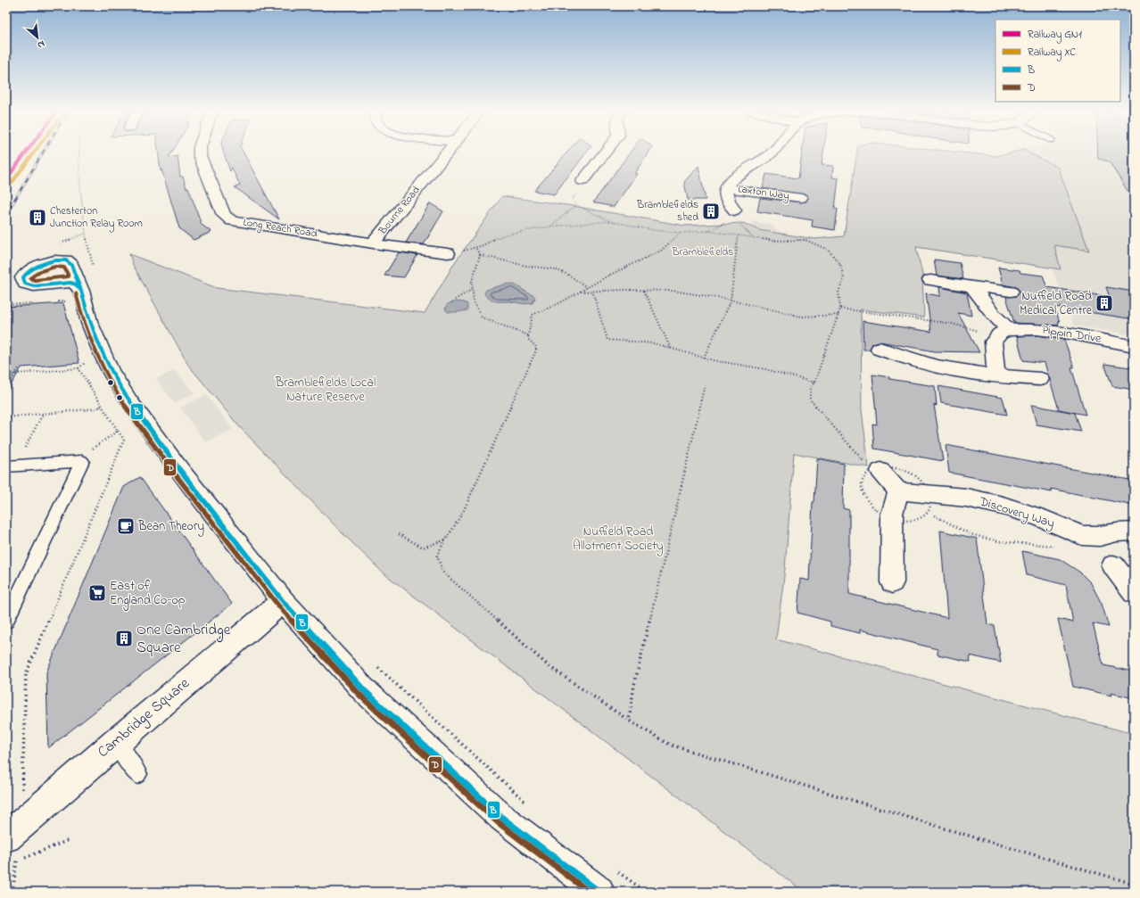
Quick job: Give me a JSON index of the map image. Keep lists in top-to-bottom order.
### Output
{
  "streets": {
    "street": [
      "Laxton Way",
      "Bourne Road",
      "Long Reach Road",
      "Pippin Drive",
      "Discovery Way",
      "Cambridge Square"
    ]
  },
  "crossings": [
    ["Bourne Road", "Long Reach Road"]
  ],
  "parks": ["Bramblefields", "Bramblefields Local Nature Reserve", "Nuffield Road Allotment Society"],
  "places": {
    "building": [
      "Bramblefields shed",
      "Chesterton Junction Relay Room",
      "Nuffield Road Medical Centre",
      "One Cambridge Square"
    ],
    "cafe": ["Bean Theory"],
    "supermarket": ["East of England Co-op"]
  },
  "lines": [
    "rail line GN1",
    "rail line XC",
    "transit line B",
    "transit line D"
  ],
  "legend": [
    "Railway GN1",
    "Railway XC",
    "B",
    "D"
  ],
  "north": "bottom right"
}
